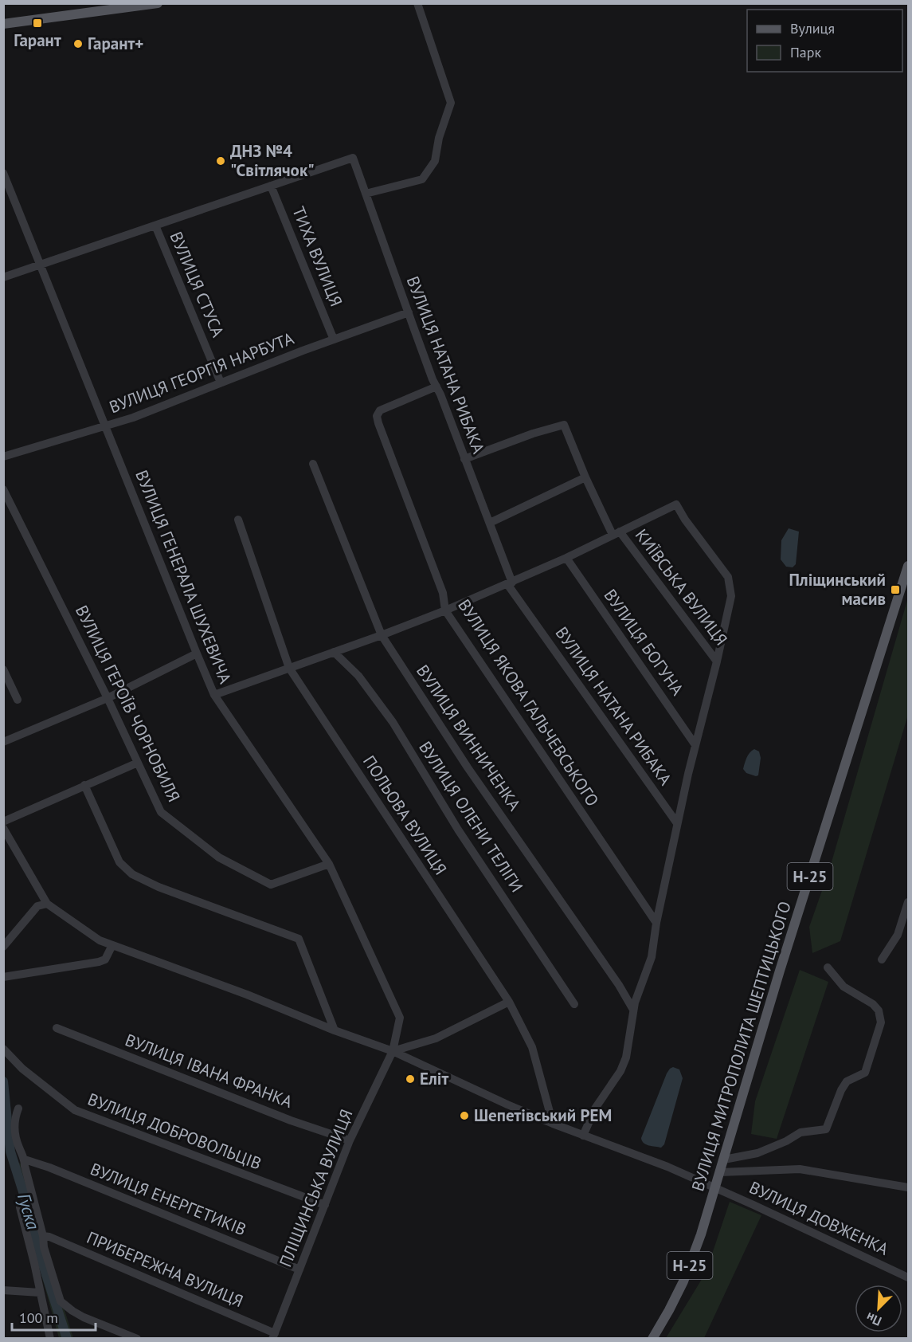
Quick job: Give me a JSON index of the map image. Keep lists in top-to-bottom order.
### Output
{
  "streets": {
    "main road": ["Н-25", "ВУЛИЦЯ МИТРОПОЛИТА ШЕПТИЦЬКОГО"],
    "street": [
      "ТИХА ВУЛИЦЯ",
      "ВУЛИЦЯ СТУСА",
      "ВУЛИЦЯ НАТАНА РИБАКА",
      "ВУЛИЦЯ ГЕОРГІЯ НАРБУТА",
      "ВУЛИЦЯ ГЕНЕРАЛА ШУХЕВИЧА",
      "КИЇВСЬКА ВУЛИЦЯ",
      "ВУЛИЦЯ БОГУНА",
      "ВУЛИЦЯ ЯКОВА ГАЛЬЧЕВСЬКОГО",
      "ВУЛИЦЯ ГЕРОЇВ ЧОРНОБИЛЯ",
      "ВУЛИЦЯ ВИННИЧЕНКА",
      "ПОЛЬОВА ВУЛИЦЯ",
      "ВУЛИЦЯ ОЛЕНИ ТЕЛІГИ",
      "ВУЛИЦЯ ІВАНА ФРАНКА",
      "ВУЛИЦЯ ДОБРОВОЛЬЦІВ",
      "ПЛІЩИНСЬКА ВУЛИЦЯ",
      "ВУЛИЦЯ ЕНЕРГЕТИКІВ",
      "ВУЛИЦЯ ДОВЖЕНКА",
      "ПРИБЕРЕЖНА ВУЛИЦЯ"
    ]
  },
  "crossings": [
    ["ТИХА ВУЛИЦЯ", "ВУЛИЦЯ НАТАНА РИБАКА"],
    ["ТИХА ВУЛИЦЯ", "ВУЛИЦЯ ГЕОРГІЯ НАРБУТА"],
    ["ВУЛИЦЯ СТУСА", "ВУЛИЦЯ ГЕОРГІЯ НАРБУТА"],
    ["ВУЛИЦЯ НАТАНА РИБАКА", "ВУЛИЦЯ ГЕОРГІЯ НАРБУТА"],
    ["ВУЛИЦЯ НАТАНА РИБАКА", "КИЇВСЬКА ВУЛИЦЯ"],
    ["ВУЛИЦЯ НАТАНА РИБАКА", "ВУЛИЦЯ ЯКОВА ГАЛЬЧЕВСЬКОГО"],
    ["ВУЛИЦЯ ГЕОРГІЯ НАРБУТА", "ВУЛИЦЯ ГЕНЕРАЛА ШУХЕВИЧА"],
    ["ВУЛИЦЯ ГЕНЕРАЛА ШУХЕВИЧА", "ВУЛИЦЯ ГЕРОЇВ ЧОРНОБИЛЯ"],
    ["ВУЛИЦЯ ГЕНЕРАЛА ШУХЕВИЧА", "ПЛІЩИНСЬКА ВУЛИЦЯ"],
    ["ВУЛИЦЯ МИТРОПОЛИТА ШЕПТИЦЬКОГО", "ВУЛИЦЯ ДОВЖЕНКА"],
    ["ВУЛИЦЯ ІВАНА ФРАНКА", "ПЛІЩИНСЬКА ВУЛИЦЯ"],
    ["ВУЛИЦЯ ДОБРОВОЛЬЦІВ", "ПЛІЩИНСЬКА ВУЛИЦЯ"],
    ["ПЛІЩИНСЬКА ВУЛИЦЯ", "ВУЛИЦЯ ЕНЕРГЕТИКІВ"],
    ["ПЛІЩИНСЬКА ВУЛИЦЯ", "ПРИБЕРЕЖНА ВУЛИЦЯ"]
  ],
  "water": ["Гуска"],
  "places": {
    "transit": ["Гарант", "Пліщинський масив"],
    "other": [
      "Гарант+",
      "ДНЗ №4 \"Світлячок\"",
      "Еліт",
      "Шепетівський РЕМ"
    ]
  },
  "legend": ["Вулиця", "Парк"],
  "scale_bar": "100 m",
  "north": "bottom left"
}
